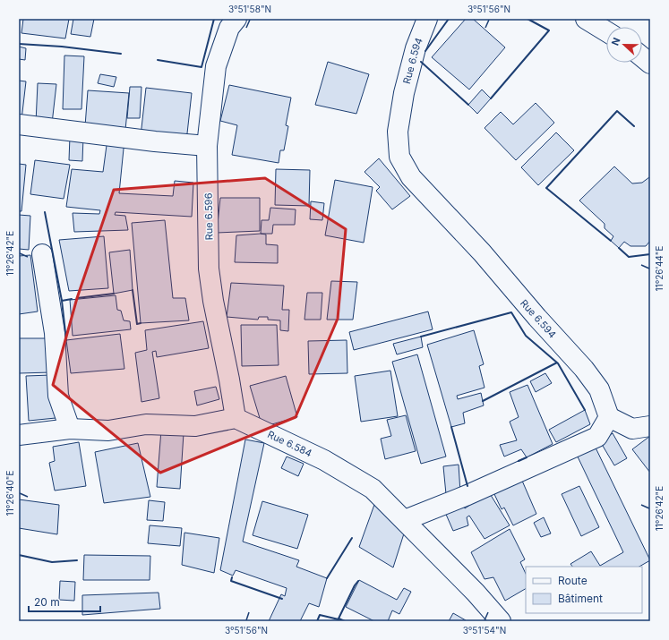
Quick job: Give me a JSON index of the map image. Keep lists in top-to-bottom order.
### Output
{
  "streets": {
    "street": ["Rue 6.594", "Rue 6.596", "Rue 6.584"]
  },
  "crossings": [
    ["Rue 6.596", "Rue 6.584"]
  ],
  "legend": ["Route", "Bâtiment"],
  "scale_bar": "20 m",
  "north": "left",
  "coordinates": [
    "3°51'58\"N",
    "3°51'56\"N",
    "11°26'42\"E",
    "11°26'44\"E",
    "11°26'40\"E",
    "3°51'54\"N"
  ]
}
